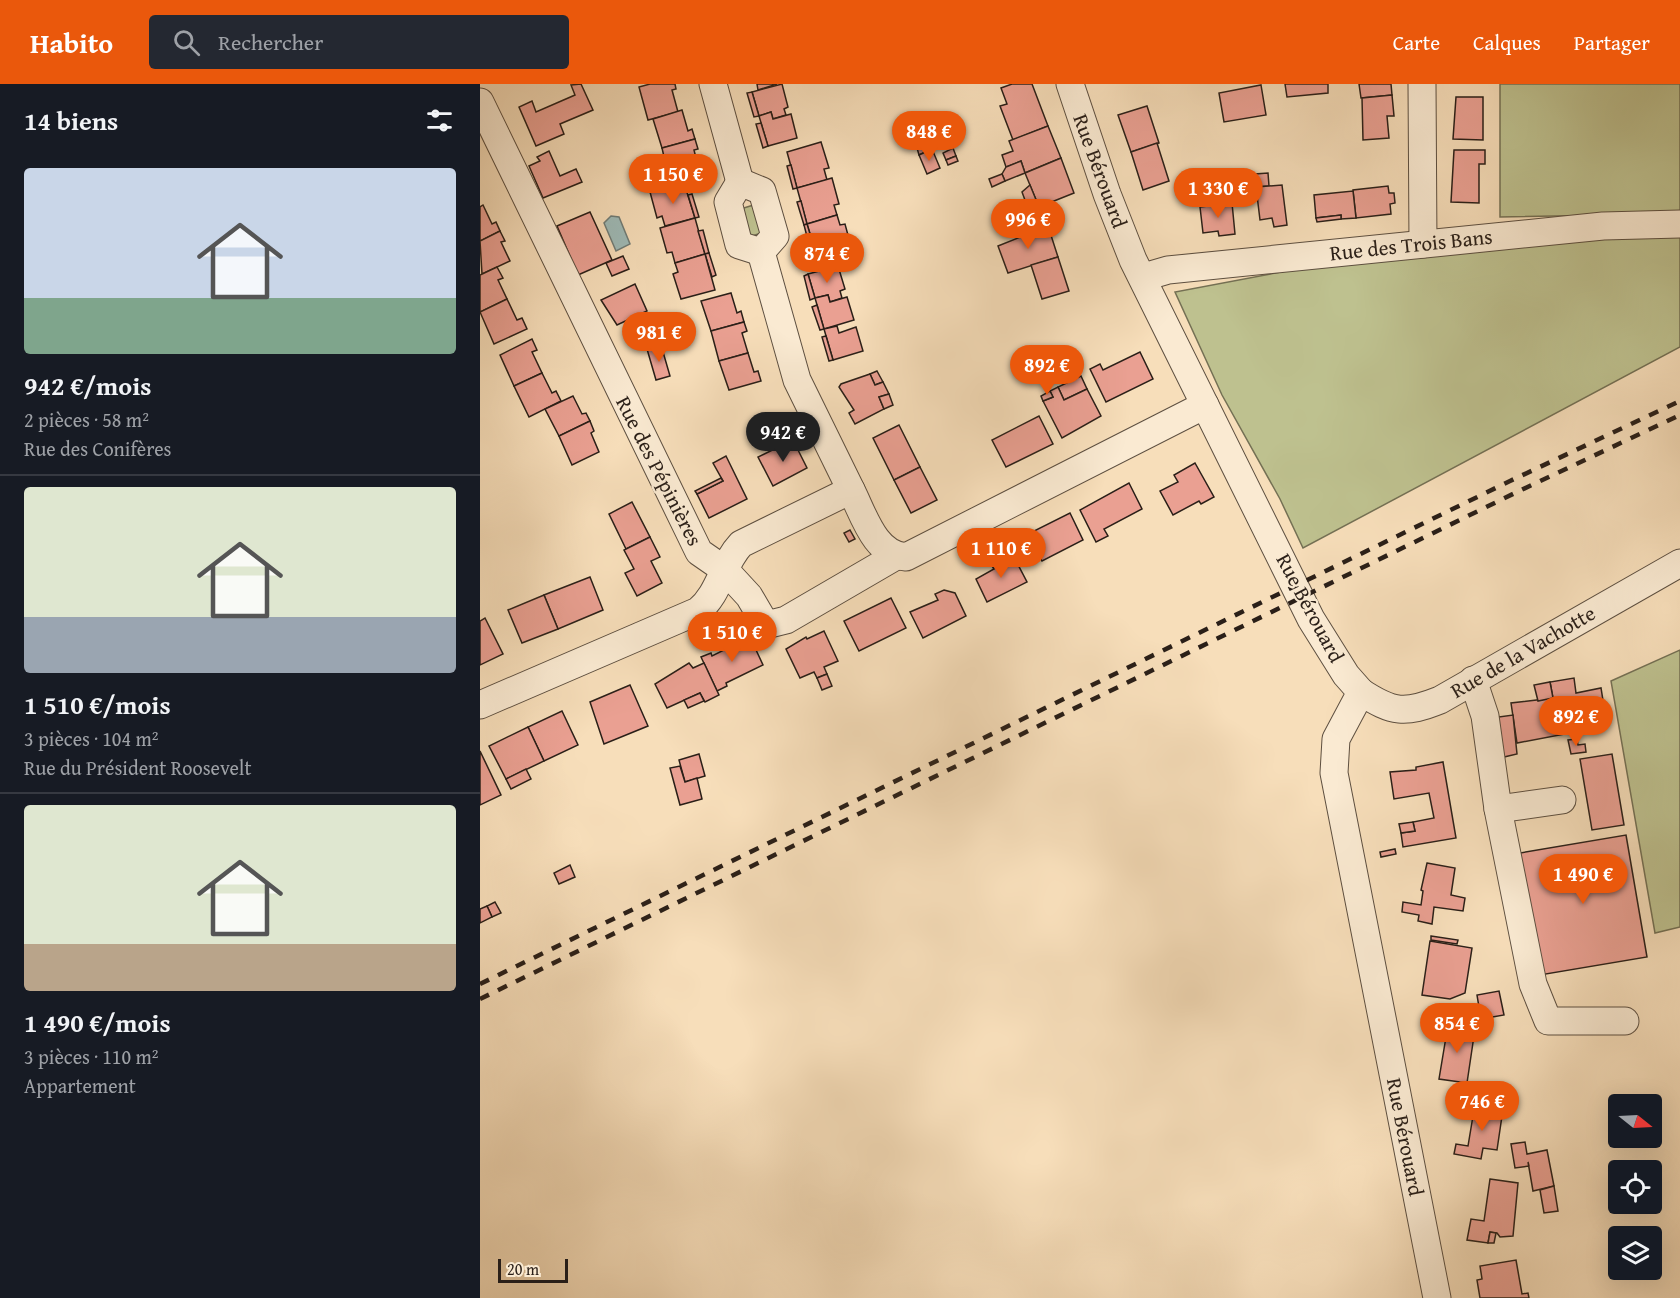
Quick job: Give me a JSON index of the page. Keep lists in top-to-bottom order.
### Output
{
  "streets": {
    "street": [
      "Rue Bérouard",
      "Rue des Trois Bans",
      "Rue des Pépinières",
      "Rue de la Vachotte"
    ]
  },
  "crossings": [
    ["Rue Bérouard", "Rue des Trois Bans"],
    ["Rue Bérouard", "Rue de la Vachotte"]
  ],
  "scale_bar": "20 m",
  "north": "right",
  "page": {
    "header": "Habito",
    "search": "Rechercher",
    "nav": ["Carte", "Calques", "Partager"],
    "heading": "14 biens",
    "price": [
      "848 €",
      "1 150 €",
      "1 330 €",
      "996 €",
      "874 €",
      "981 €",
      "892 €",
      "942 €",
      "1 110 €",
      "1 510 €",
      "892 €",
      "1 490 €",
      "854 €",
      "746 €"
    ],
    "list": [
      {
        "name": "942 €/mois",
        "note": "2 pièces · 58 m² · Rue des Conifères"
      },
      {
        "name": "1 510 €/mois",
        "note": "3 pièces · 104 m² · Rue du Président Roosevelt"
      },
      {
        "name": "1 490 €/mois",
        "note": "3 pièces · 110 m² · Appartement"
      }
    ],
    "scale": "20 m"
  }
}
